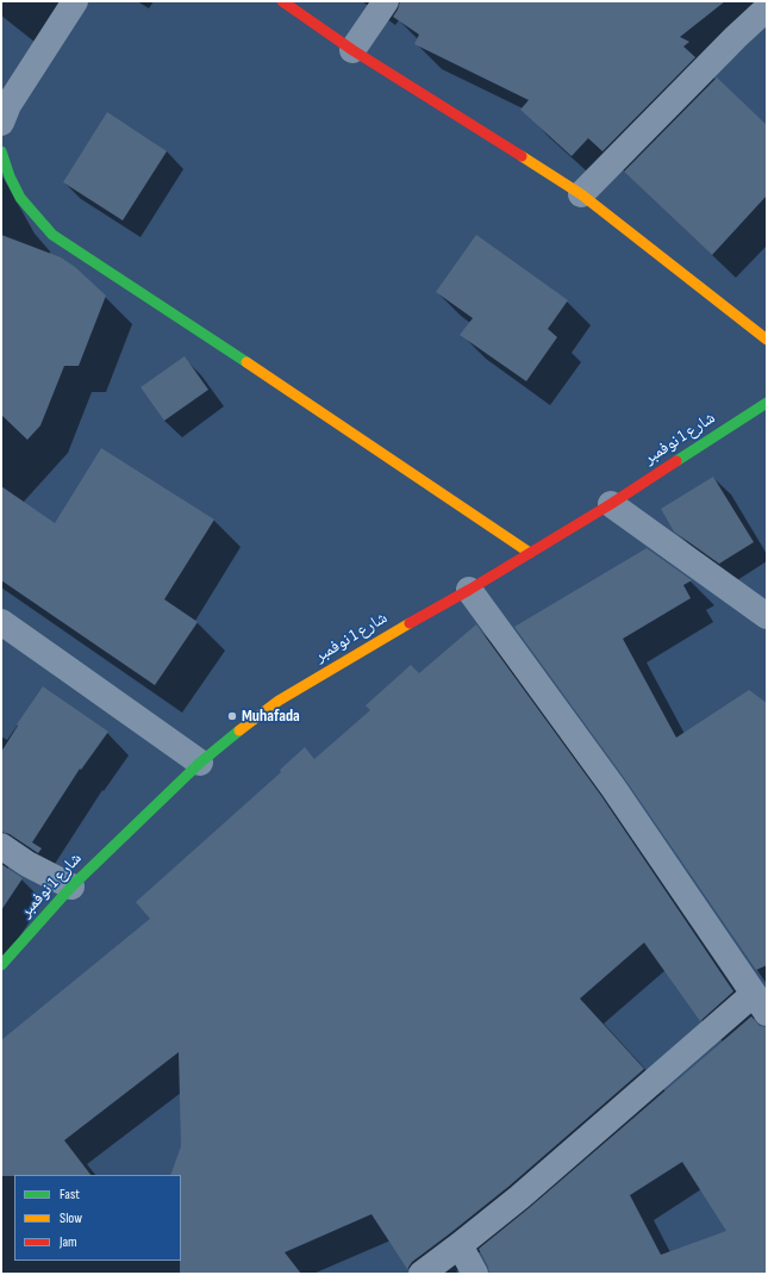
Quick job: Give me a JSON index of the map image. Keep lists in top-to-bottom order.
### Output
{
  "streets": {
    "street": ["شارع 1 نوفمبر"]
  },
  "places": ["Muhafada"],
  "legend": ["Fast", "Slow", "Jam"]
}
